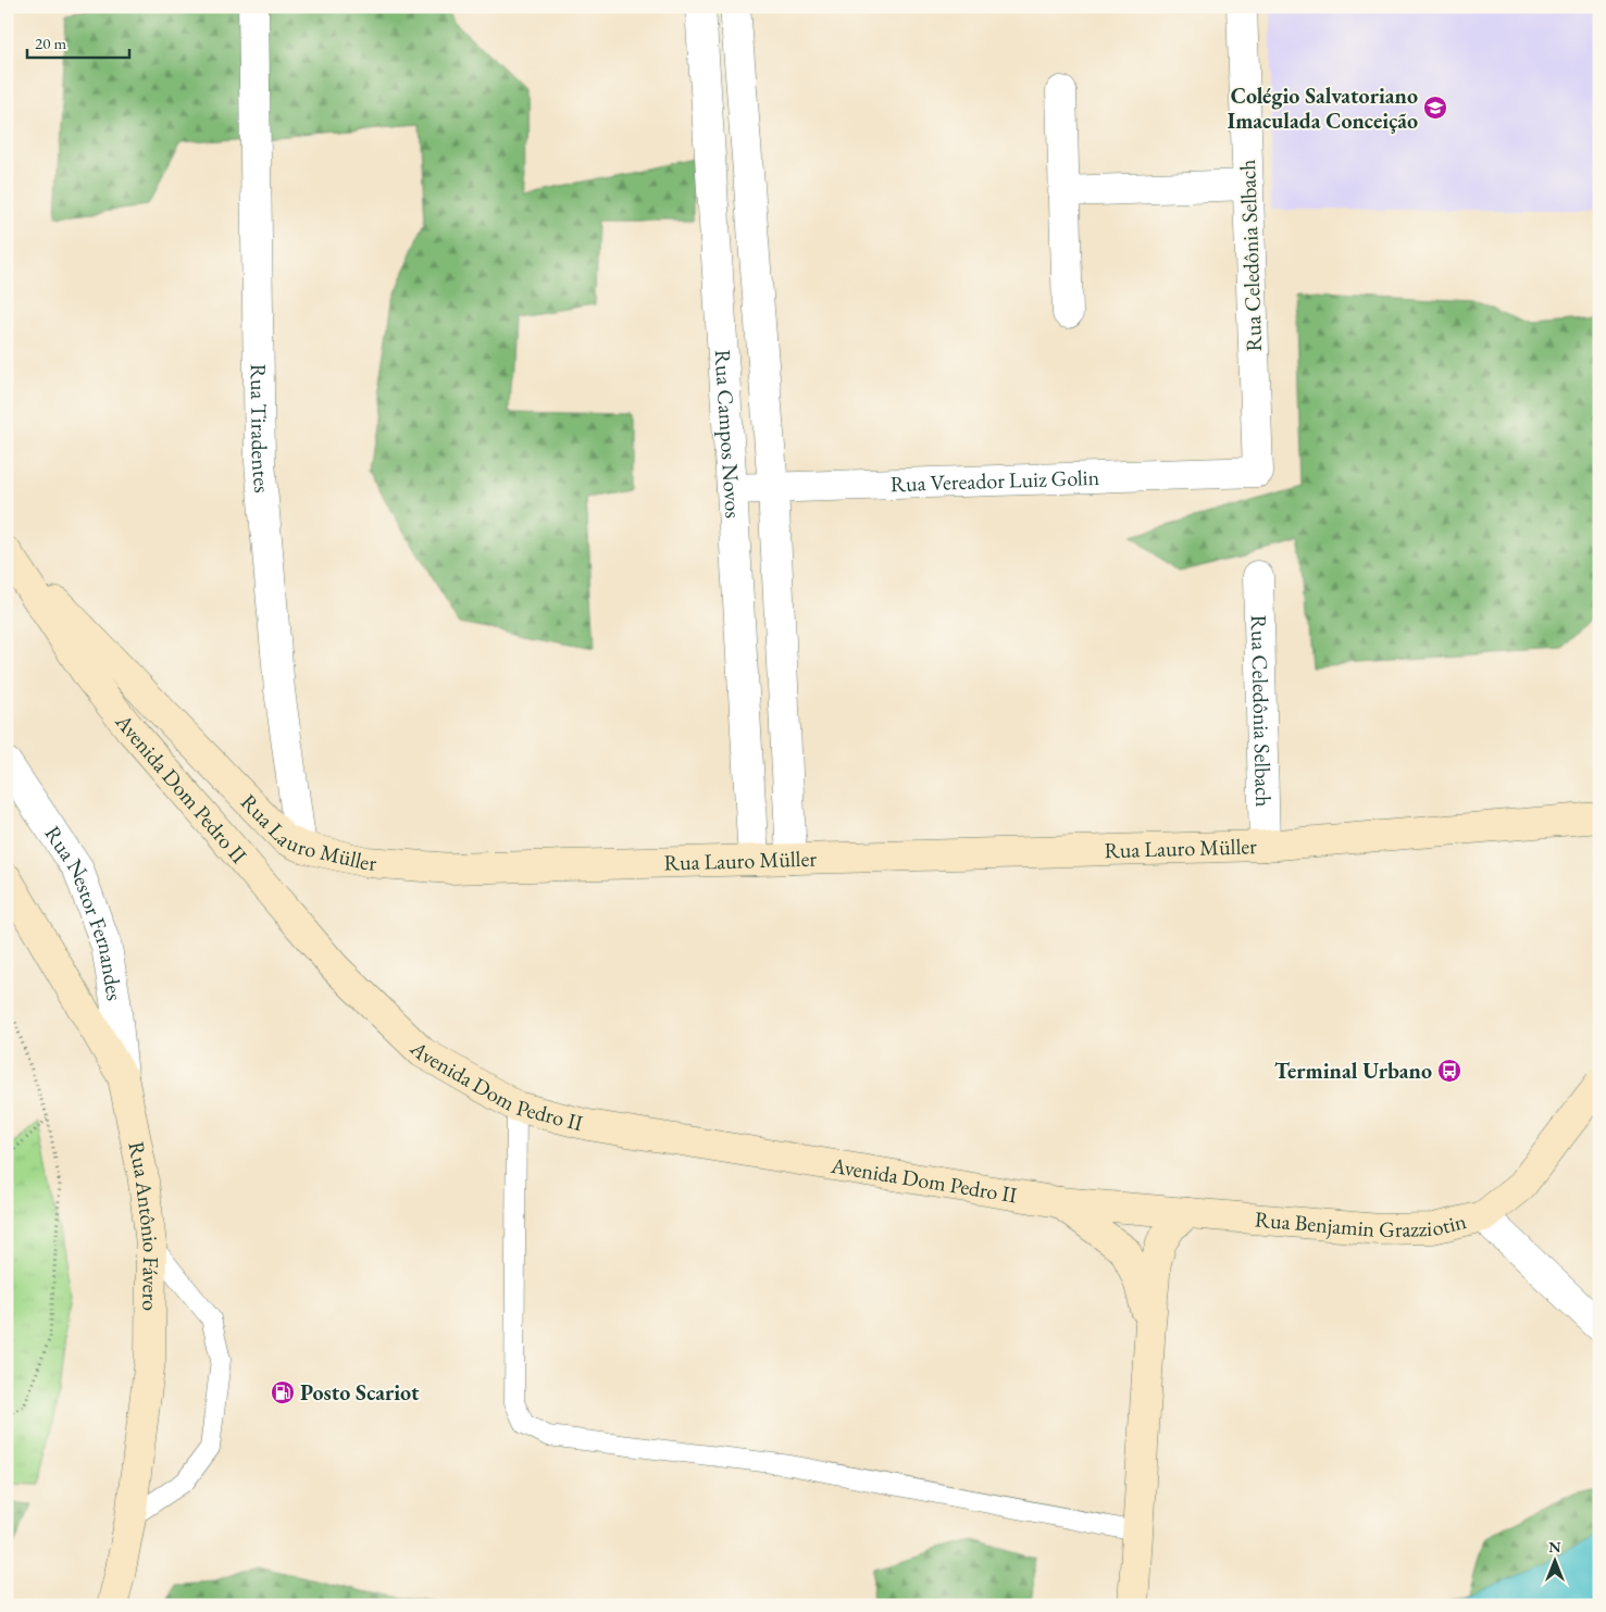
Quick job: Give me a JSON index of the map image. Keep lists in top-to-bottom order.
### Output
{
  "streets": {
    "main road": [
      "Avenida Dom Pedro II",
      "Rua Lauro Müller",
      "Rua Benjamin Grazziotin",
      "Rua Antônio Fávero"
    ],
    "street": [
      "Rua Celedônia Selbach",
      "Rua Tiradentes",
      "Rua Campos Novos",
      "Rua Vereador Luiz Golin",
      "Rua Nestor Fernandes"
    ]
  },
  "crossings": [
    ["Rua Celedônia Selbach", "Rua Vereador Luiz Golin"],
    ["Rua Celedônia Selbach", "Rua Lauro Müller"],
    ["Rua Tiradentes", "Rua Lauro Müller"],
    ["Rua Campos Novos", "Rua Vereador Luiz Golin"],
    ["Rua Campos Novos", "Rua Lauro Müller"],
    ["Avenida Dom Pedro II", "Rua Lauro Müller"],
    ["Avenida Dom Pedro II", "Rua Benjamin Grazziotin"],
    ["Rua Nestor Fernandes", "Rua Antônio Fávero"]
  ],
  "places": {
    "school or university": ["Colégio Salvatoriano Imaculada Conceição"],
    "bus stop": ["Terminal Urbano"],
    "fuel station": ["Posto Scariot"]
  },
  "scale_bar": "20 m",
  "north": "top"
}
